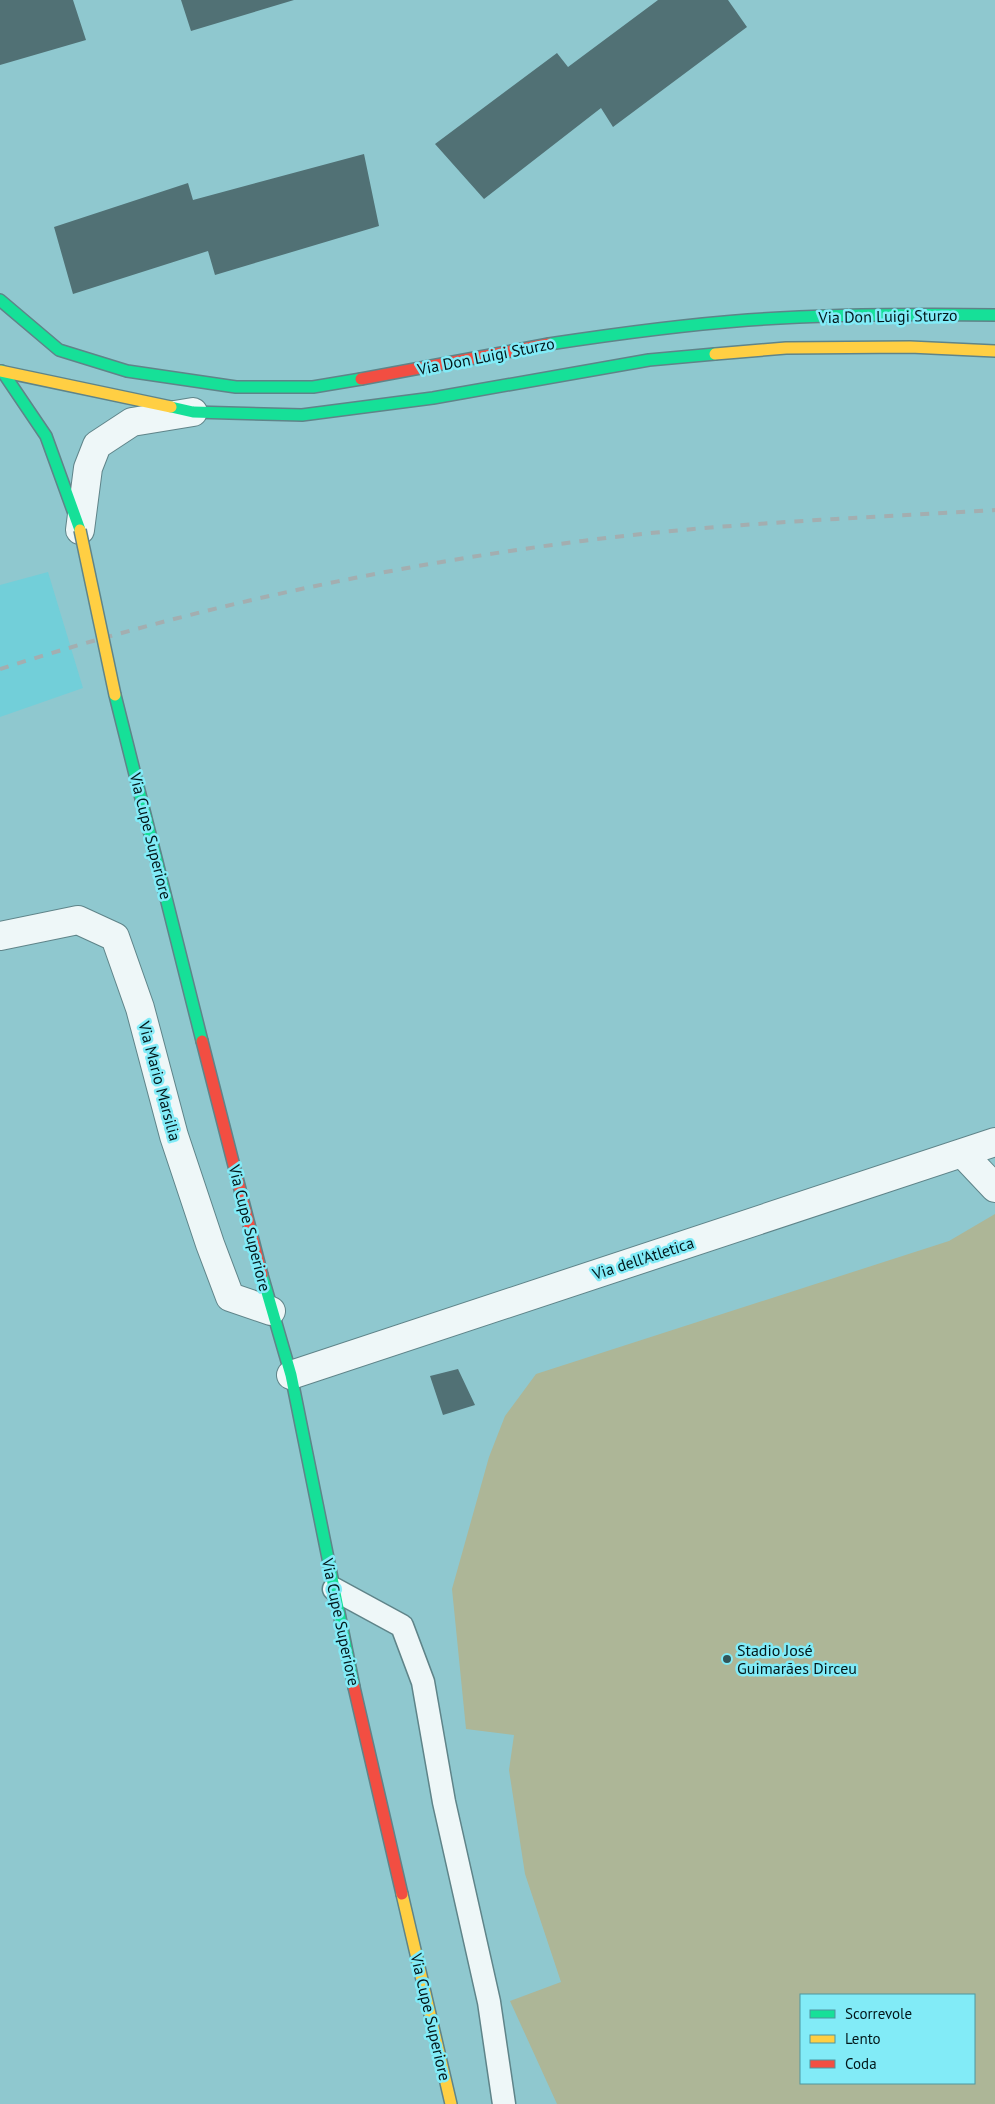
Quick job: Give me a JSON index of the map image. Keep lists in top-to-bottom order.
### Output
{
  "streets": {
    "street": [
      "Via Don Luigi Sturzo",
      "Via Cupe Superiore",
      "Via Mario Marsilia",
      "Via dell'Atletica"
    ]
  },
  "crossings": [
    ["Via Don Luigi Sturzo", "Via Cupe Superiore"],
    ["Via Cupe Superiore", "Via Mario Marsilia"],
    ["Via Cupe Superiore", "Via dell'Atletica"]
  ],
  "places": ["Stadio José Guimarães Dirceu"],
  "legend": ["Scorrevole", "Lento", "Coda"]
}
